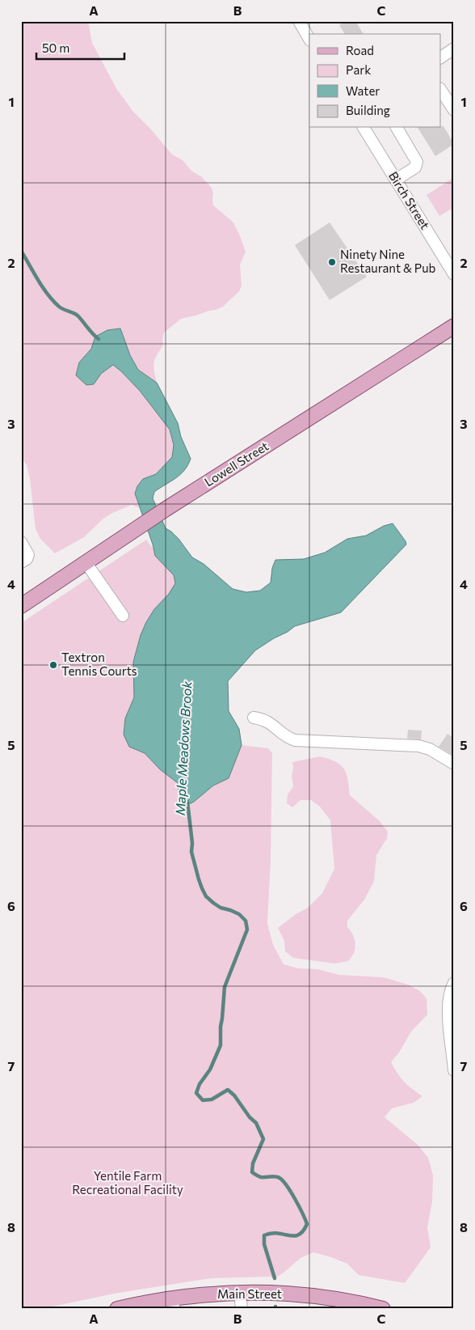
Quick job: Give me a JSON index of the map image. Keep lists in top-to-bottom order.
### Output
{
  "streets": {
    "main road": ["Lowell Street", "Main Street"],
    "street": ["Birch Street"]
  },
  "water": ["Maple Meadows Brook"],
  "parks": ["Yentile Farm Recreational Facility"],
  "places": ["Ninety Nine Restaurant & Pub", "Textron Tennis Courts"],
  "legend": [
    "Road",
    "Park",
    "Water",
    "Building"
  ],
  "scale_bar": "50 m",
  "grid": {
    "columns": ["A", "B", "C"],
    "rows": [
      "1",
      "2",
      "3",
      "4",
      "5",
      "6",
      "7",
      "8"
    ]
  }
}
